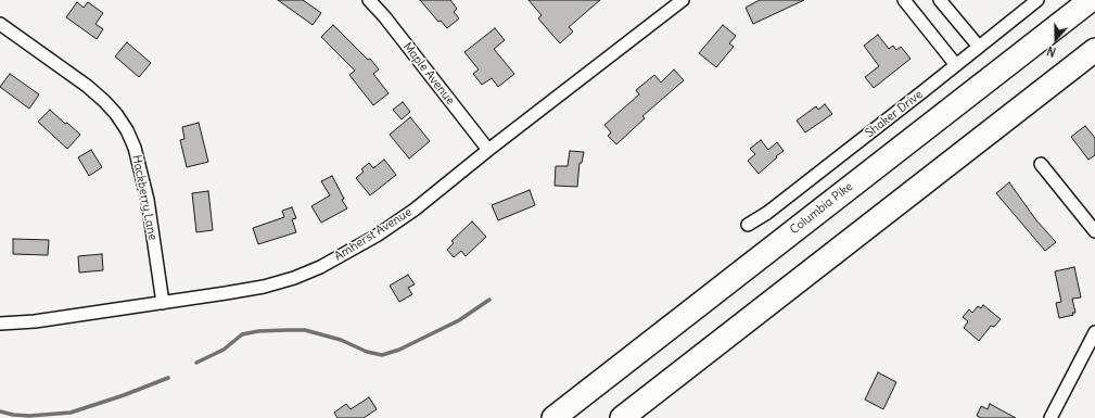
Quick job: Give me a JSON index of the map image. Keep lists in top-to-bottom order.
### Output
{
  "streets": {
    "highway": ["Columbia Pike"],
    "street": [
      "Maple Avenue",
      "Shaker Drive",
      "Hackberry Lane",
      "Amherst Avenue"
    ]
  },
  "crossings": [
    ["Maple Avenue", "Amherst Avenue"],
    ["Hackberry Lane", "Amherst Avenue"]
  ],
  "north": "bottom"
}
